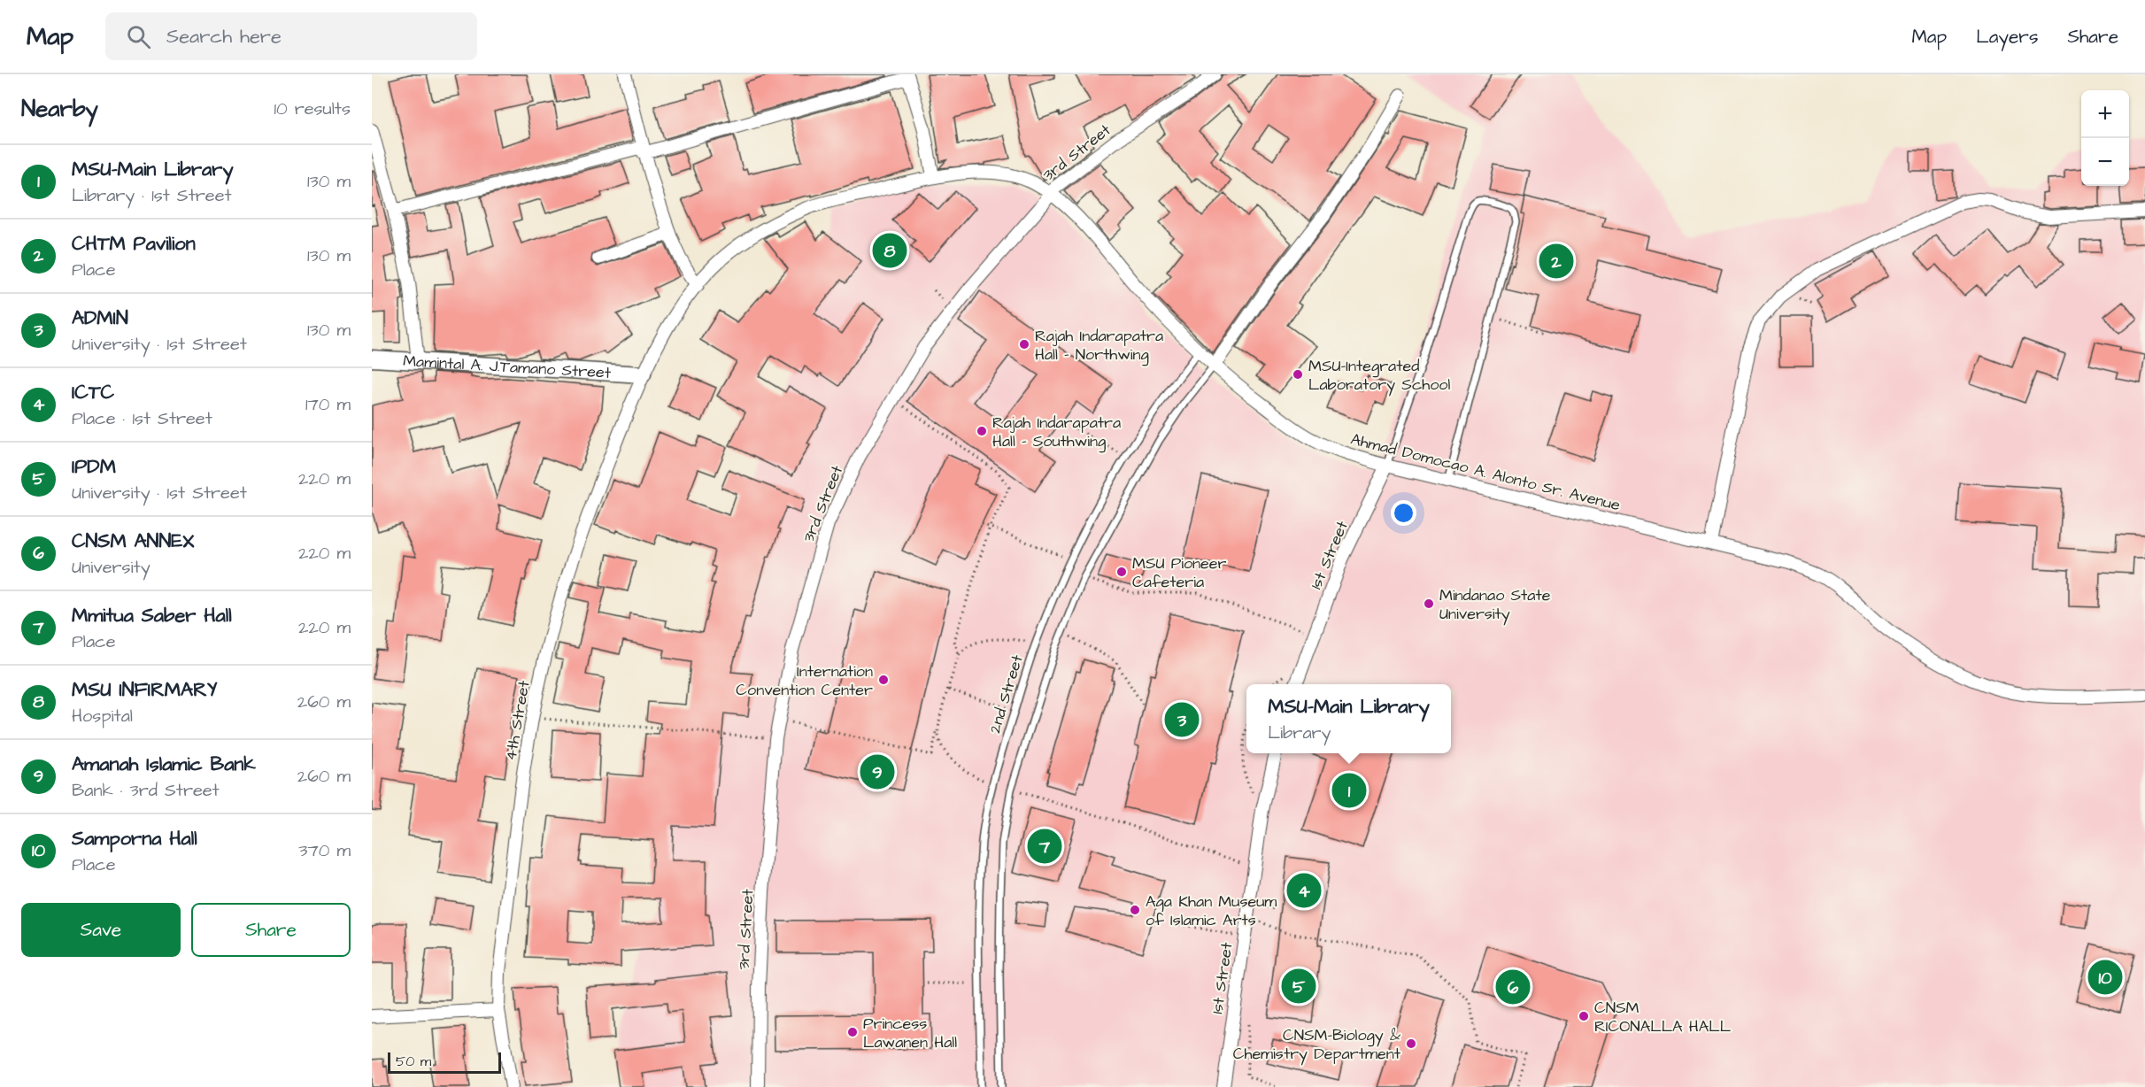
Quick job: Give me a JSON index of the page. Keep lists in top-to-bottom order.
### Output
{
  "streets": {
    "street": [
      "3rd Street",
      "Mamintal A. J.Tamano Street",
      "Ahmad Domocao A. Alonto Sr. Avenue",
      "1st Street",
      "4th Street"
    ],
    "lane": ["2nd Street"]
  },
  "crossings": [
    ["3rd Street", "Ahmad Domocao A. Alonto Sr. Avenue"],
    ["Mamintal A. J.Tamano Street", "Ahmad Domocao A. Alonto Sr. Avenue"],
    ["Mamintal A. J.Tamano Street", "4th Street"],
    ["Ahmad Domocao A. Alonto Sr. Avenue", "1st Street"],
    ["Ahmad Domocao A. Alonto Sr. Avenue", "2nd Street"],
    ["Ahmad Domocao A. Alonto Sr. Avenue", "4th Street"]
  ],
  "places": [
    "Rajah Indarapatra Hall - Northwing",
    "MSU-Integrated Laboratory School",
    "Rajah Indarapatra Hall - Southwing",
    "MSU Pioneer Cafeteria",
    "Mindanao State University",
    "Internation Convention Center",
    "Aga Khan Museum of Islamic Arts",
    "CNSM RICONALLA HALL",
    "Princess Lawanen Hall",
    "CNSM-Biology & Chemistry Department"
  ],
  "scale_bar": "50 m",
  "page": {
    "header": "Map",
    "search": "Search here",
    "nav": ["Map", "Layers", "Share"],
    "heading": ["Nearby", "10 results"],
    "map_buttons": ["+", "−"],
    "list": [
      {
        "mark": "1",
        "name": "MSU-Main Library",
        "note": "Library · 1st Street",
        "value": "130 m"
      },
      {
        "mark": "2",
        "name": "CHTM Pavilion",
        "note": "Place",
        "value": "130 m"
      },
      {
        "mark": "3",
        "name": "ADMIN",
        "note": "University · 1st Street",
        "value": "130 m"
      },
      {
        "mark": "4",
        "name": "ICTC",
        "note": "Place · 1st Street",
        "value": "170 m"
      },
      {
        "mark": "5",
        "name": "IPDM",
        "note": "University · 1st Street",
        "value": "220 m"
      },
      {
        "mark": "6",
        "name": "CNSM ANNEX",
        "note": "University",
        "value": "220 m"
      },
      {
        "mark": "7",
        "name": "Mmitua Saber Hall",
        "note": "Place",
        "value": "220 m"
      },
      {
        "mark": "8",
        "name": "MSU INFIRMARY",
        "note": "Hospital",
        "value": "260 m"
      },
      {
        "mark": "9",
        "name": "Amanah Islamic Bank",
        "note": "Bank · 3rd Street",
        "value": "260 m"
      },
      {
        "mark": "10",
        "name": "Samporna Hall",
        "note": "Place",
        "value": "370 m"
      }
    ],
    "pins": [
      "8",
      "2",
      "3",
      "9",
      "1",
      "7",
      "4",
      "10",
      "5",
      "6"
    ],
    "popup": ["MSU-Main Library", "Library"],
    "buttons": ["Save", "Share"],
    "scale": "50 m"
  }
}
